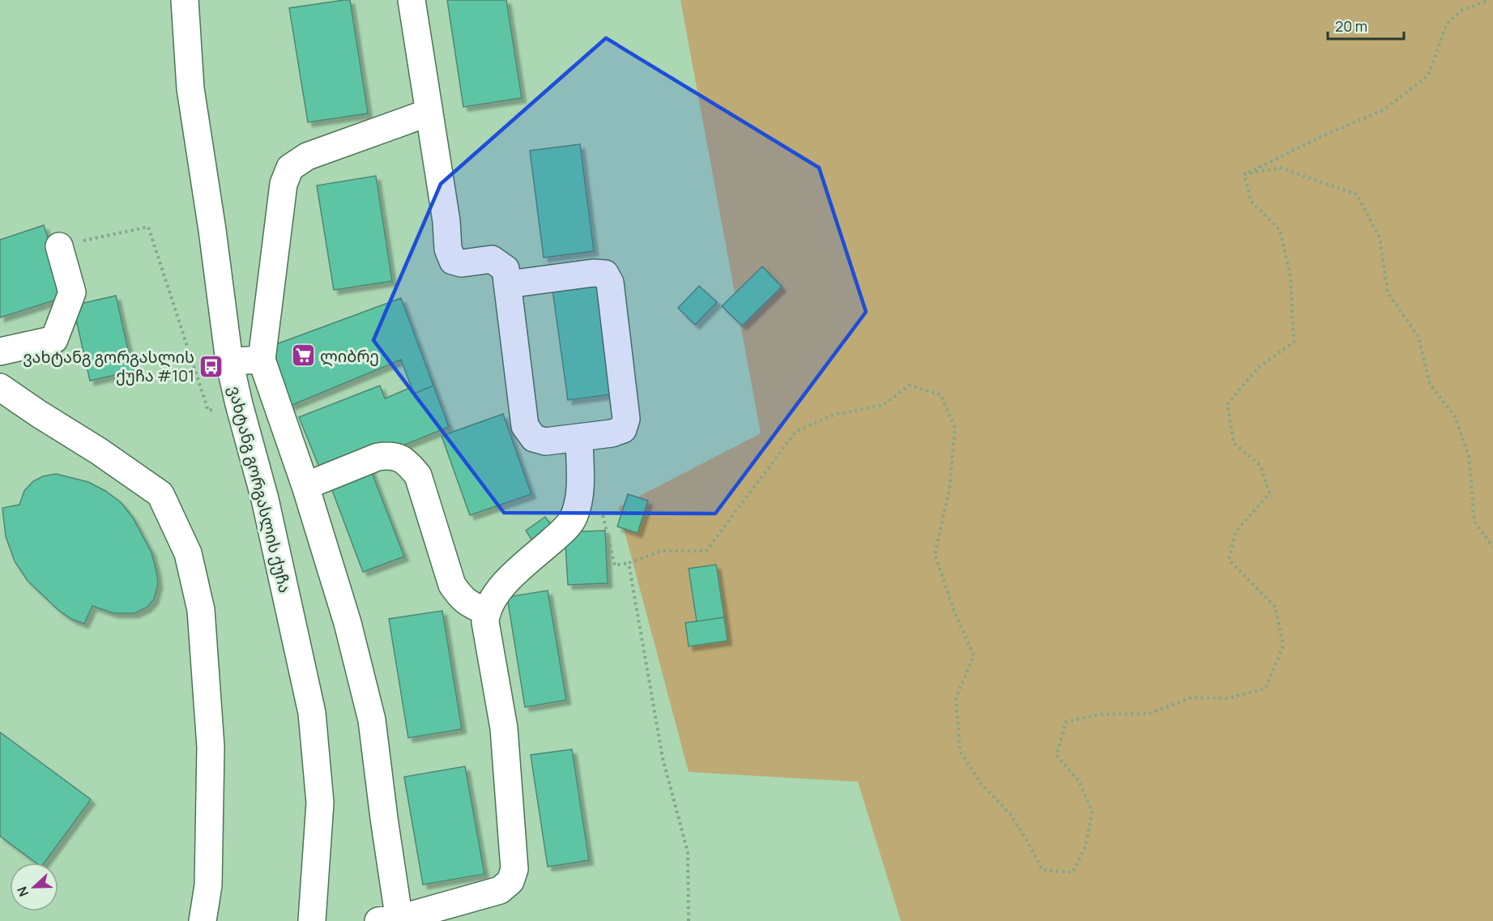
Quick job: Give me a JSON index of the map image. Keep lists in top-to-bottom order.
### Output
{
  "streets": {
    "street": ["ვახტანგ გორგასლის ქუჩა"]
  },
  "places": {
    "supermarket": ["ლიბრე"],
    "bus stop": ["ვახტანგ გორგასლის ქუჩა #101"]
  },
  "scale_bar": "20 m",
  "north": "left"
}
